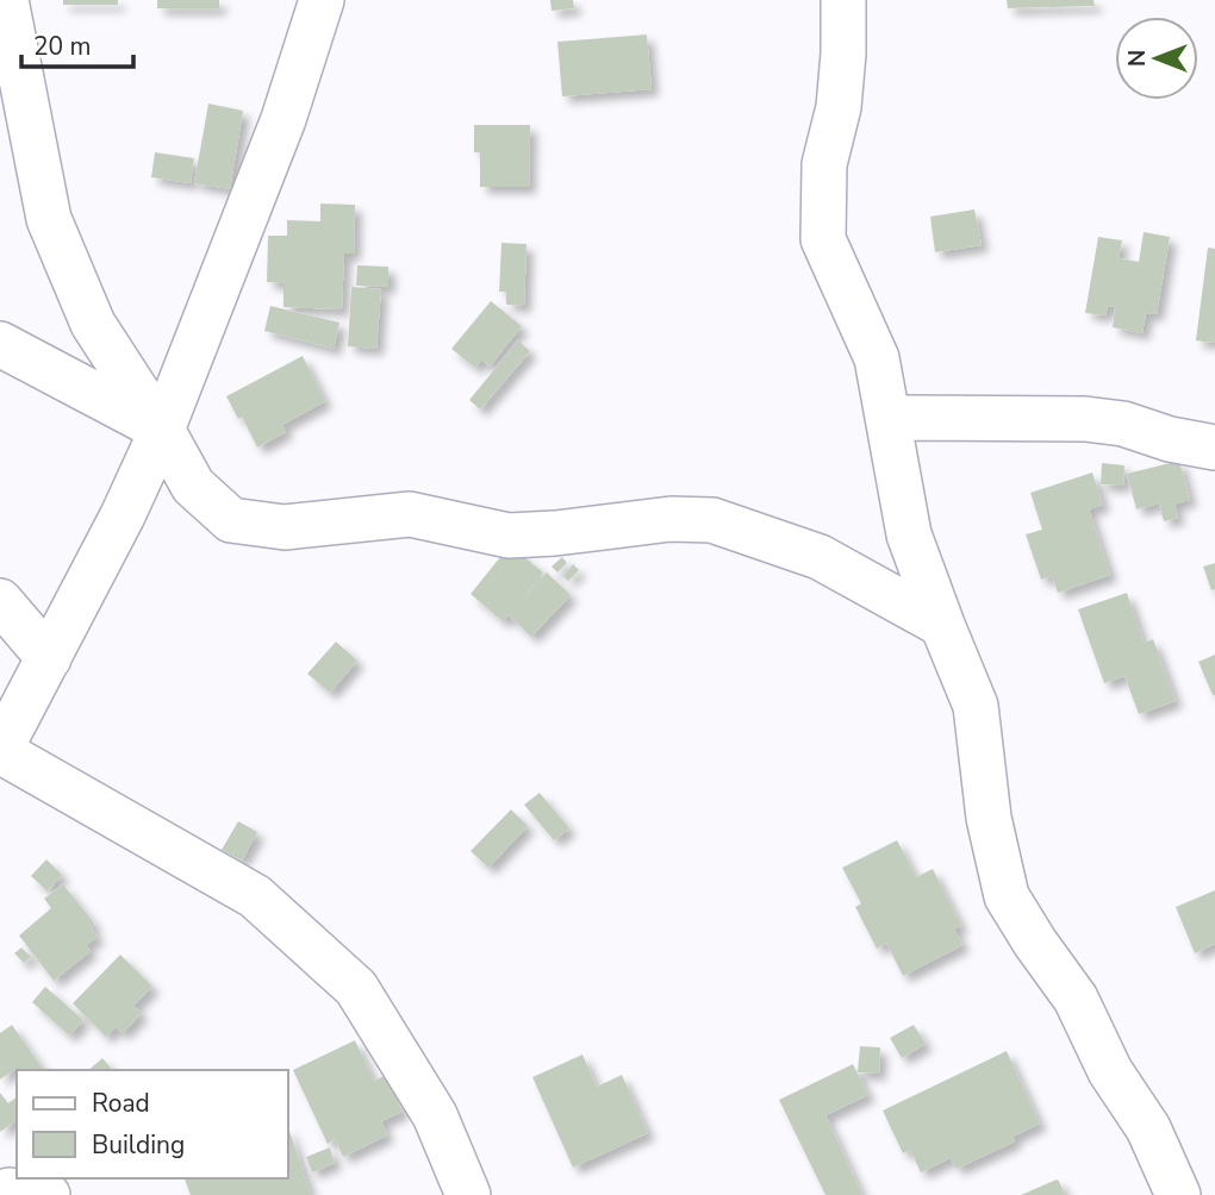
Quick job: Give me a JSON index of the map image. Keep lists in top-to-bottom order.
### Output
{
  "legend": ["Road", "Building"],
  "scale_bar": "20 m",
  "north": "left"
}
